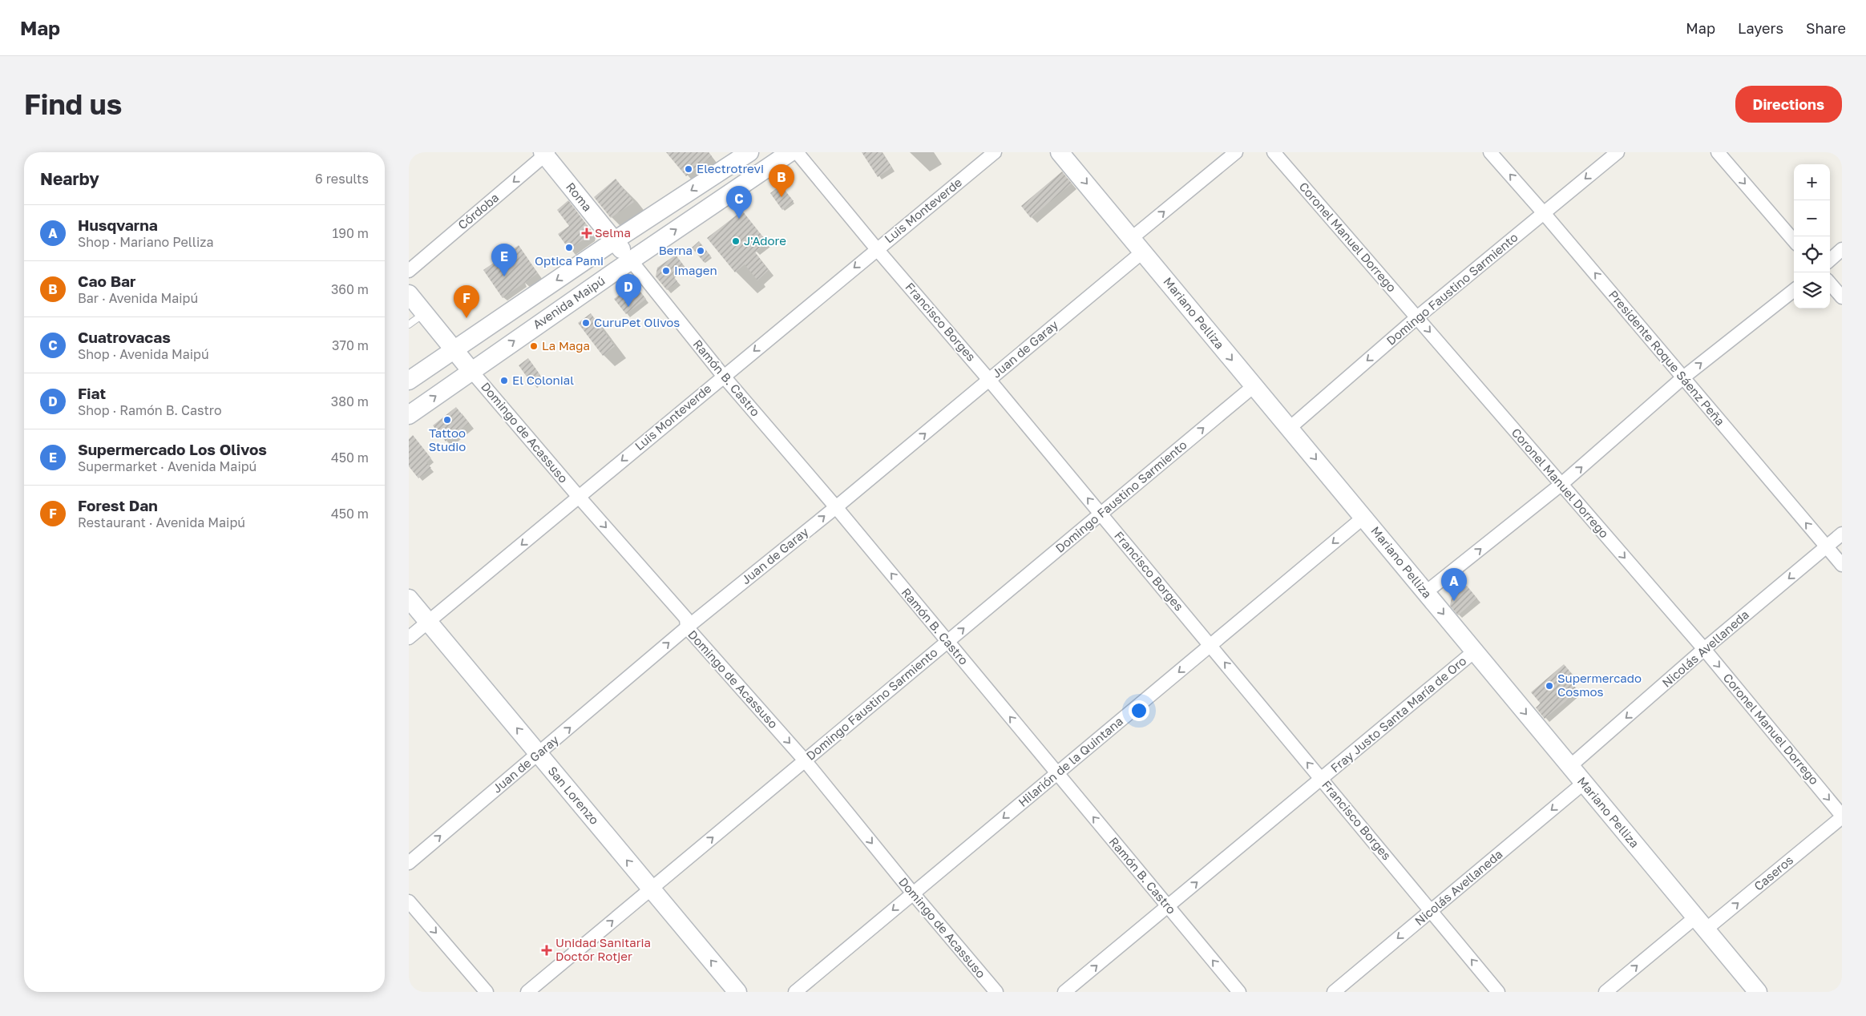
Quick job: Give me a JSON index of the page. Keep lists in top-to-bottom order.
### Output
{
  "streets": {
    "street": [
      "Roma",
      "Luis Monteverde",
      "Córdoba",
      "Coronel Manuel Dorrego",
      "Domingo Faustino Sarmiento",
      "Avenida Maipú",
      "Mariano Pelliza",
      "Francisco Borges",
      "Juan de Garay",
      "Presidente Roque Sáenz Peña",
      "Ramón B. Castro",
      "Domingo de Acassuso",
      "Nicolás Avellaneda",
      "Fray Justo Santa María de Oro",
      "Hilarión de la Quintana",
      "San Lorenzo",
      "Caseros"
    ]
  },
  "crossings": [
    ["Roma", "Córdoba"],
    ["Roma", "Avenida Maipú"],
    ["Roma", "Ramón B. Castro"],
    ["Luis Monteverde", "Francisco Borges"],
    ["Luis Monteverde", "Ramón B. Castro"],
    ["Luis Monteverde", "Domingo de Acassuso"],
    ["Luis Monteverde", "San Lorenzo"],
    ["Coronel Manuel Dorrego", "Domingo Faustino Sarmiento"],
    ["Coronel Manuel Dorrego", "Nicolás Avellaneda"],
    ["Coronel Manuel Dorrego", "Caseros"],
    ["Domingo Faustino Sarmiento", "Mariano Pelliza"],
    ["Domingo Faustino Sarmiento", "Francisco Borges"],
    ["Domingo Faustino Sarmiento", "Presidente Roque Sáenz Peña"],
    ["Domingo Faustino Sarmiento", "Ramón B. Castro"],
    ["Domingo Faustino Sarmiento", "Domingo de Acassuso"],
    ["Domingo Faustino Sarmiento", "San Lorenzo"],
    ["Avenida Maipú", "Ramón B. Castro"],
    ["Avenida Maipú", "Domingo de Acassuso"],
    ["Mariano Pelliza", "Juan de Garay"],
    ["Mariano Pelliza", "Nicolás Avellaneda"],
    ["Mariano Pelliza", "Fray Justo Santa María de Oro"],
    ["Mariano Pelliza", "Hilarión de la Quintana"],
    ["Mariano Pelliza", "Caseros"],
    ["Francisco Borges", "Juan de Garay"],
    ["Francisco Borges", "Nicolás Avellaneda"],
    ["Francisco Borges", "Fray Justo Santa María de Oro"],
    ["Francisco Borges", "Hilarión de la Quintana"],
    ["Juan de Garay", "Ramón B. Castro"],
    ["Juan de Garay", "Domingo de Acassuso"],
    ["Juan de Garay", "San Lorenzo"],
    ["Presidente Roque Sáenz Peña", "Nicolás Avellaneda"],
    ["Ramón B. Castro", "Fray Justo Santa María de Oro"],
    ["Ramón B. Castro", "Hilarión de la Quintana"],
    ["Domingo de Acassuso", "Hilarión de la Quintana"]
  ],
  "one_way": [
    "Luis Monteverde",
    "Coronel Manuel Dorrego",
    "Mariano Pelliza",
    "Francisco Borges",
    "Juan de Garay",
    "Presidente Roque Sáenz Peña",
    "Ramón B. Castro",
    "Domingo de Acassuso",
    "Nicolás Avellaneda",
    "Fray Justo Santa María de Oro",
    "Hilarión de la Quintana",
    "San Lorenzo",
    "Caseros"
  ],
  "places": {
    "other": [
      "Electrotrevi",
      "J'Adore",
      "Optica Pami",
      "Berna",
      "Imagen",
      "CuruPet Olivos",
      "La Maga",
      "El Colonial",
      "Tattoo Studio",
      "Supermercado Cosmos"
    ],
    "health": ["Selma", "Unidad Sanitaria Doctor Rotjer"]
  },
  "page": {
    "header": "Map",
    "nav": ["Map", "Layers", "Share"],
    "buttons": "Directions",
    "title": "Find us",
    "heading": ["Nearby", "6 results"],
    "map_buttons": ["+", "−"],
    "pins": [
      "B",
      "C",
      "E",
      "D",
      "F",
      "A"
    ],
    "list": [
      {
        "mark": "A",
        "name": "Husqvarna",
        "note": "Shop · Mariano Pelliza",
        "value": "190 m"
      },
      {
        "mark": "B",
        "name": "Cao Bar",
        "note": "Bar · Avenida Maipú",
        "value": "360 m"
      },
      {
        "mark": "C",
        "name": "Cuatrovacas",
        "note": "Shop · Avenida Maipú",
        "value": "370 m"
      },
      {
        "mark": "D",
        "name": "Fiat",
        "note": "Shop · Ramón B. Castro",
        "value": "380 m"
      },
      {
        "mark": "E",
        "name": "Supermercado Los Olivos",
        "note": "Supermarket · Avenida Maipú",
        "value": "450 m"
      },
      {
        "mark": "F",
        "name": "Forest Dan",
        "note": "Restaurant · Avenida Maipú",
        "value": "450 m"
      }
    ]
  }
}
